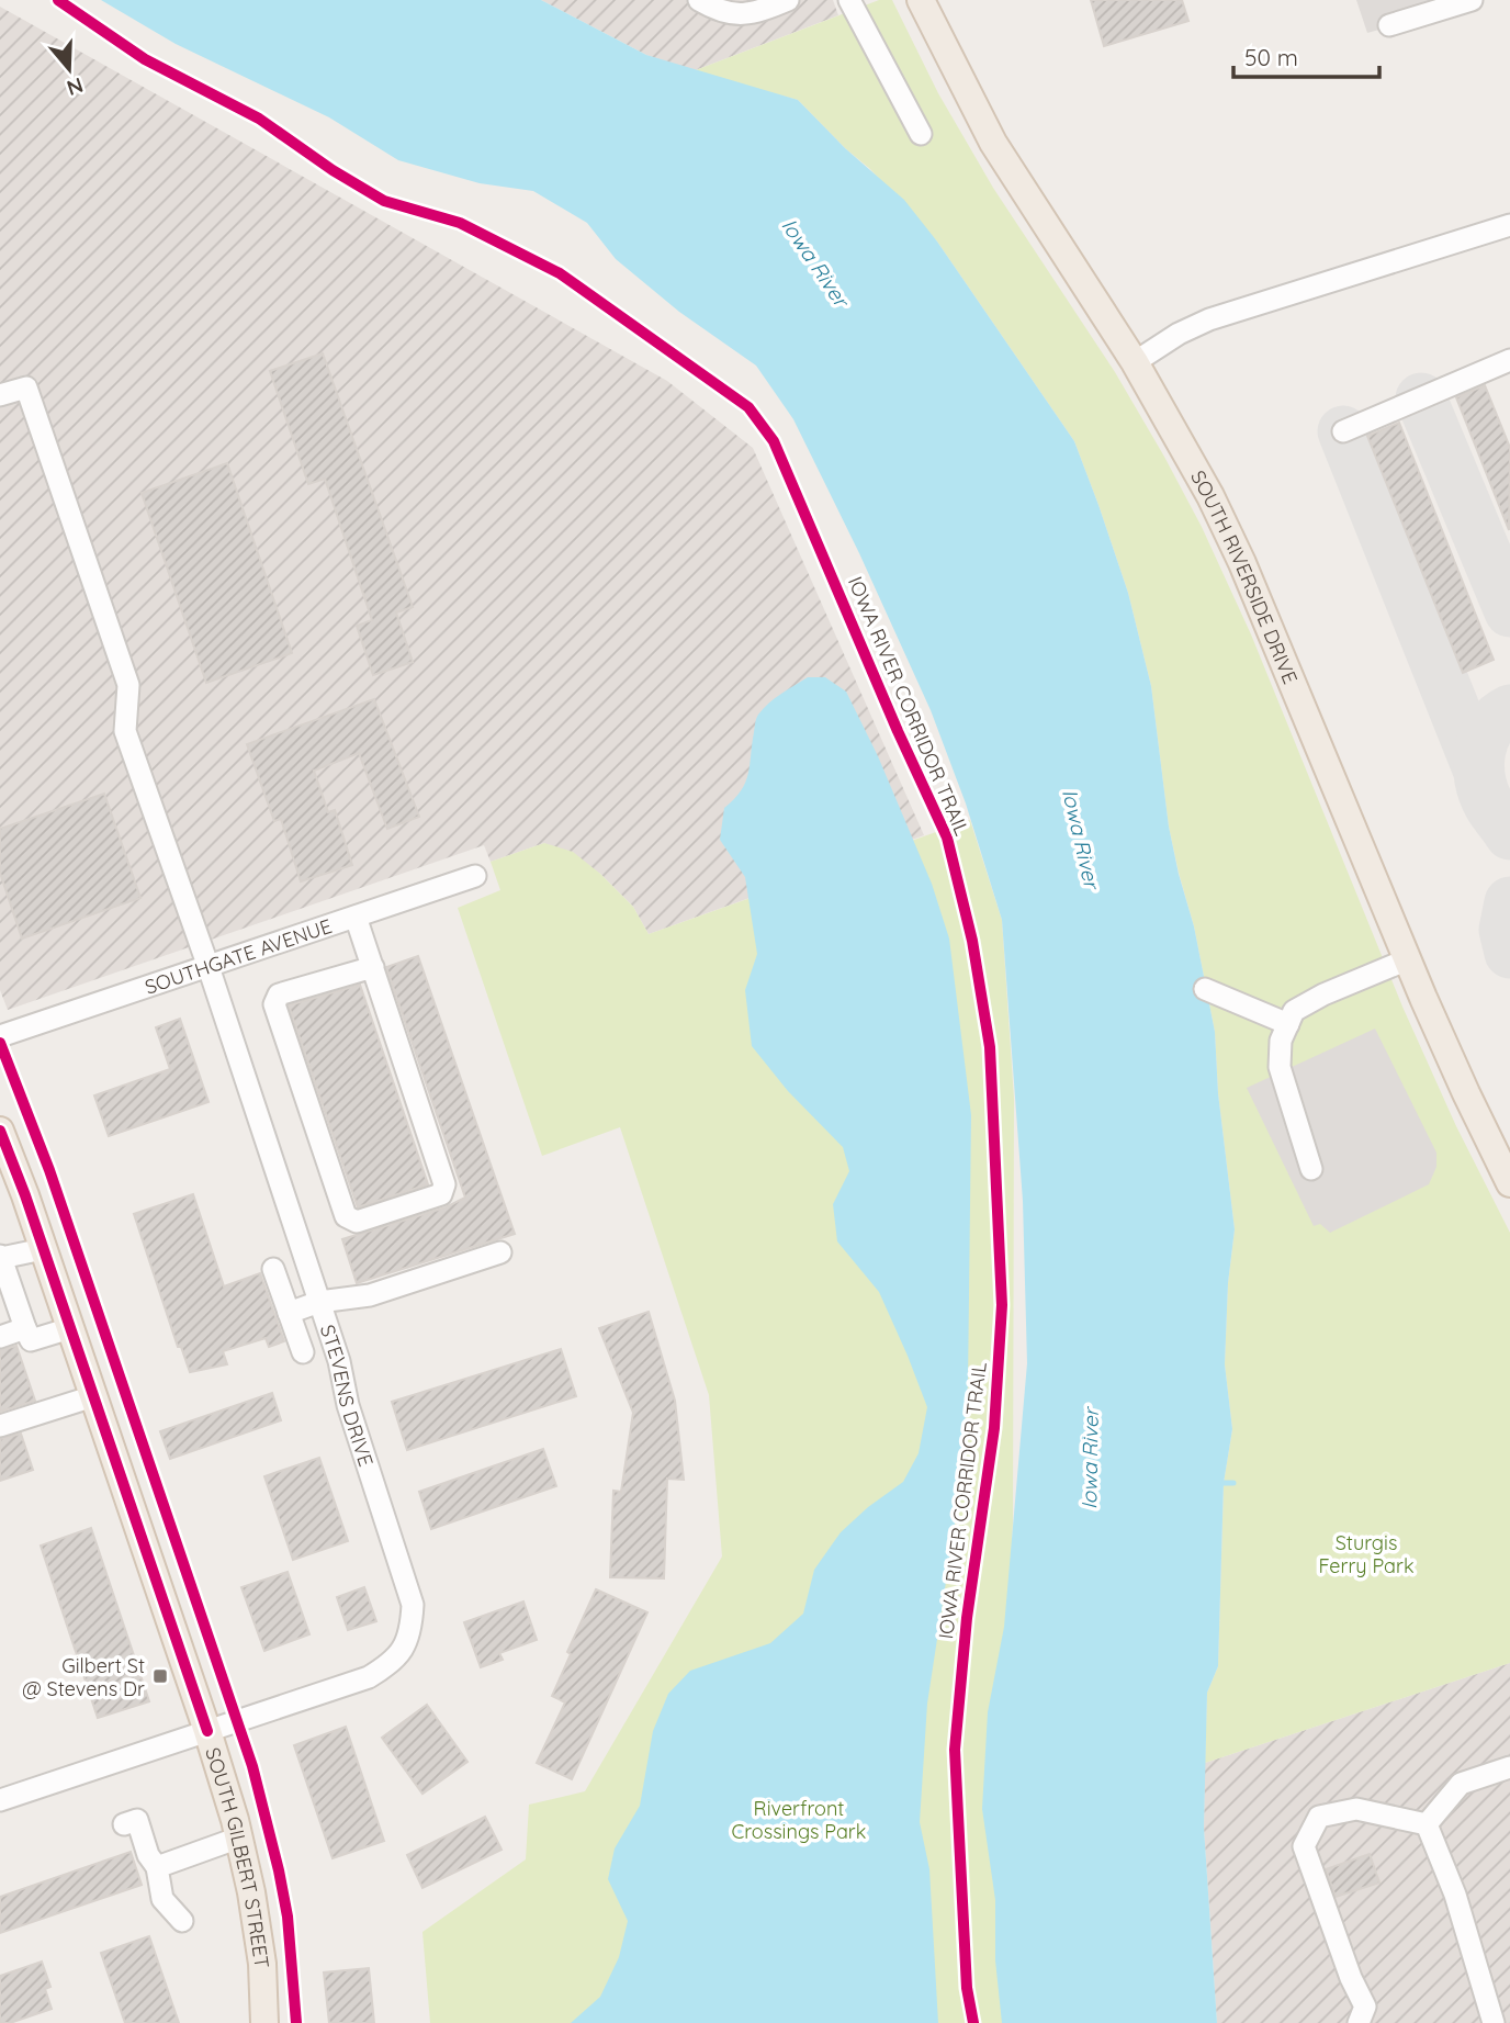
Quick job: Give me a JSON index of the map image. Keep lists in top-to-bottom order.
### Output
{
  "streets": {
    "main road": ["SOUTH RIVERSIDE DRIVE", "SOUTH GILBERT STREET"],
    "street": ["SOUTHGATE AVENUE", "STEVENS DRIVE"],
    "cycle path": ["IOWA RIVER CORRIDOR TRAIL"]
  },
  "crossings": [
    ["SOUTHGATE AVENUE", "STEVENS DRIVE"],
    ["STEVENS DRIVE", "SOUTH GILBERT STREET"]
  ],
  "water": ["Iowa River"],
  "parks": ["Sturgis Ferry Park", "Riverfront Crossings Park"],
  "places": {
    "transit": ["Gilbert St @ Stevens Dr"]
  },
  "scale_bar": "50 m",
  "north": "bottom"
}
